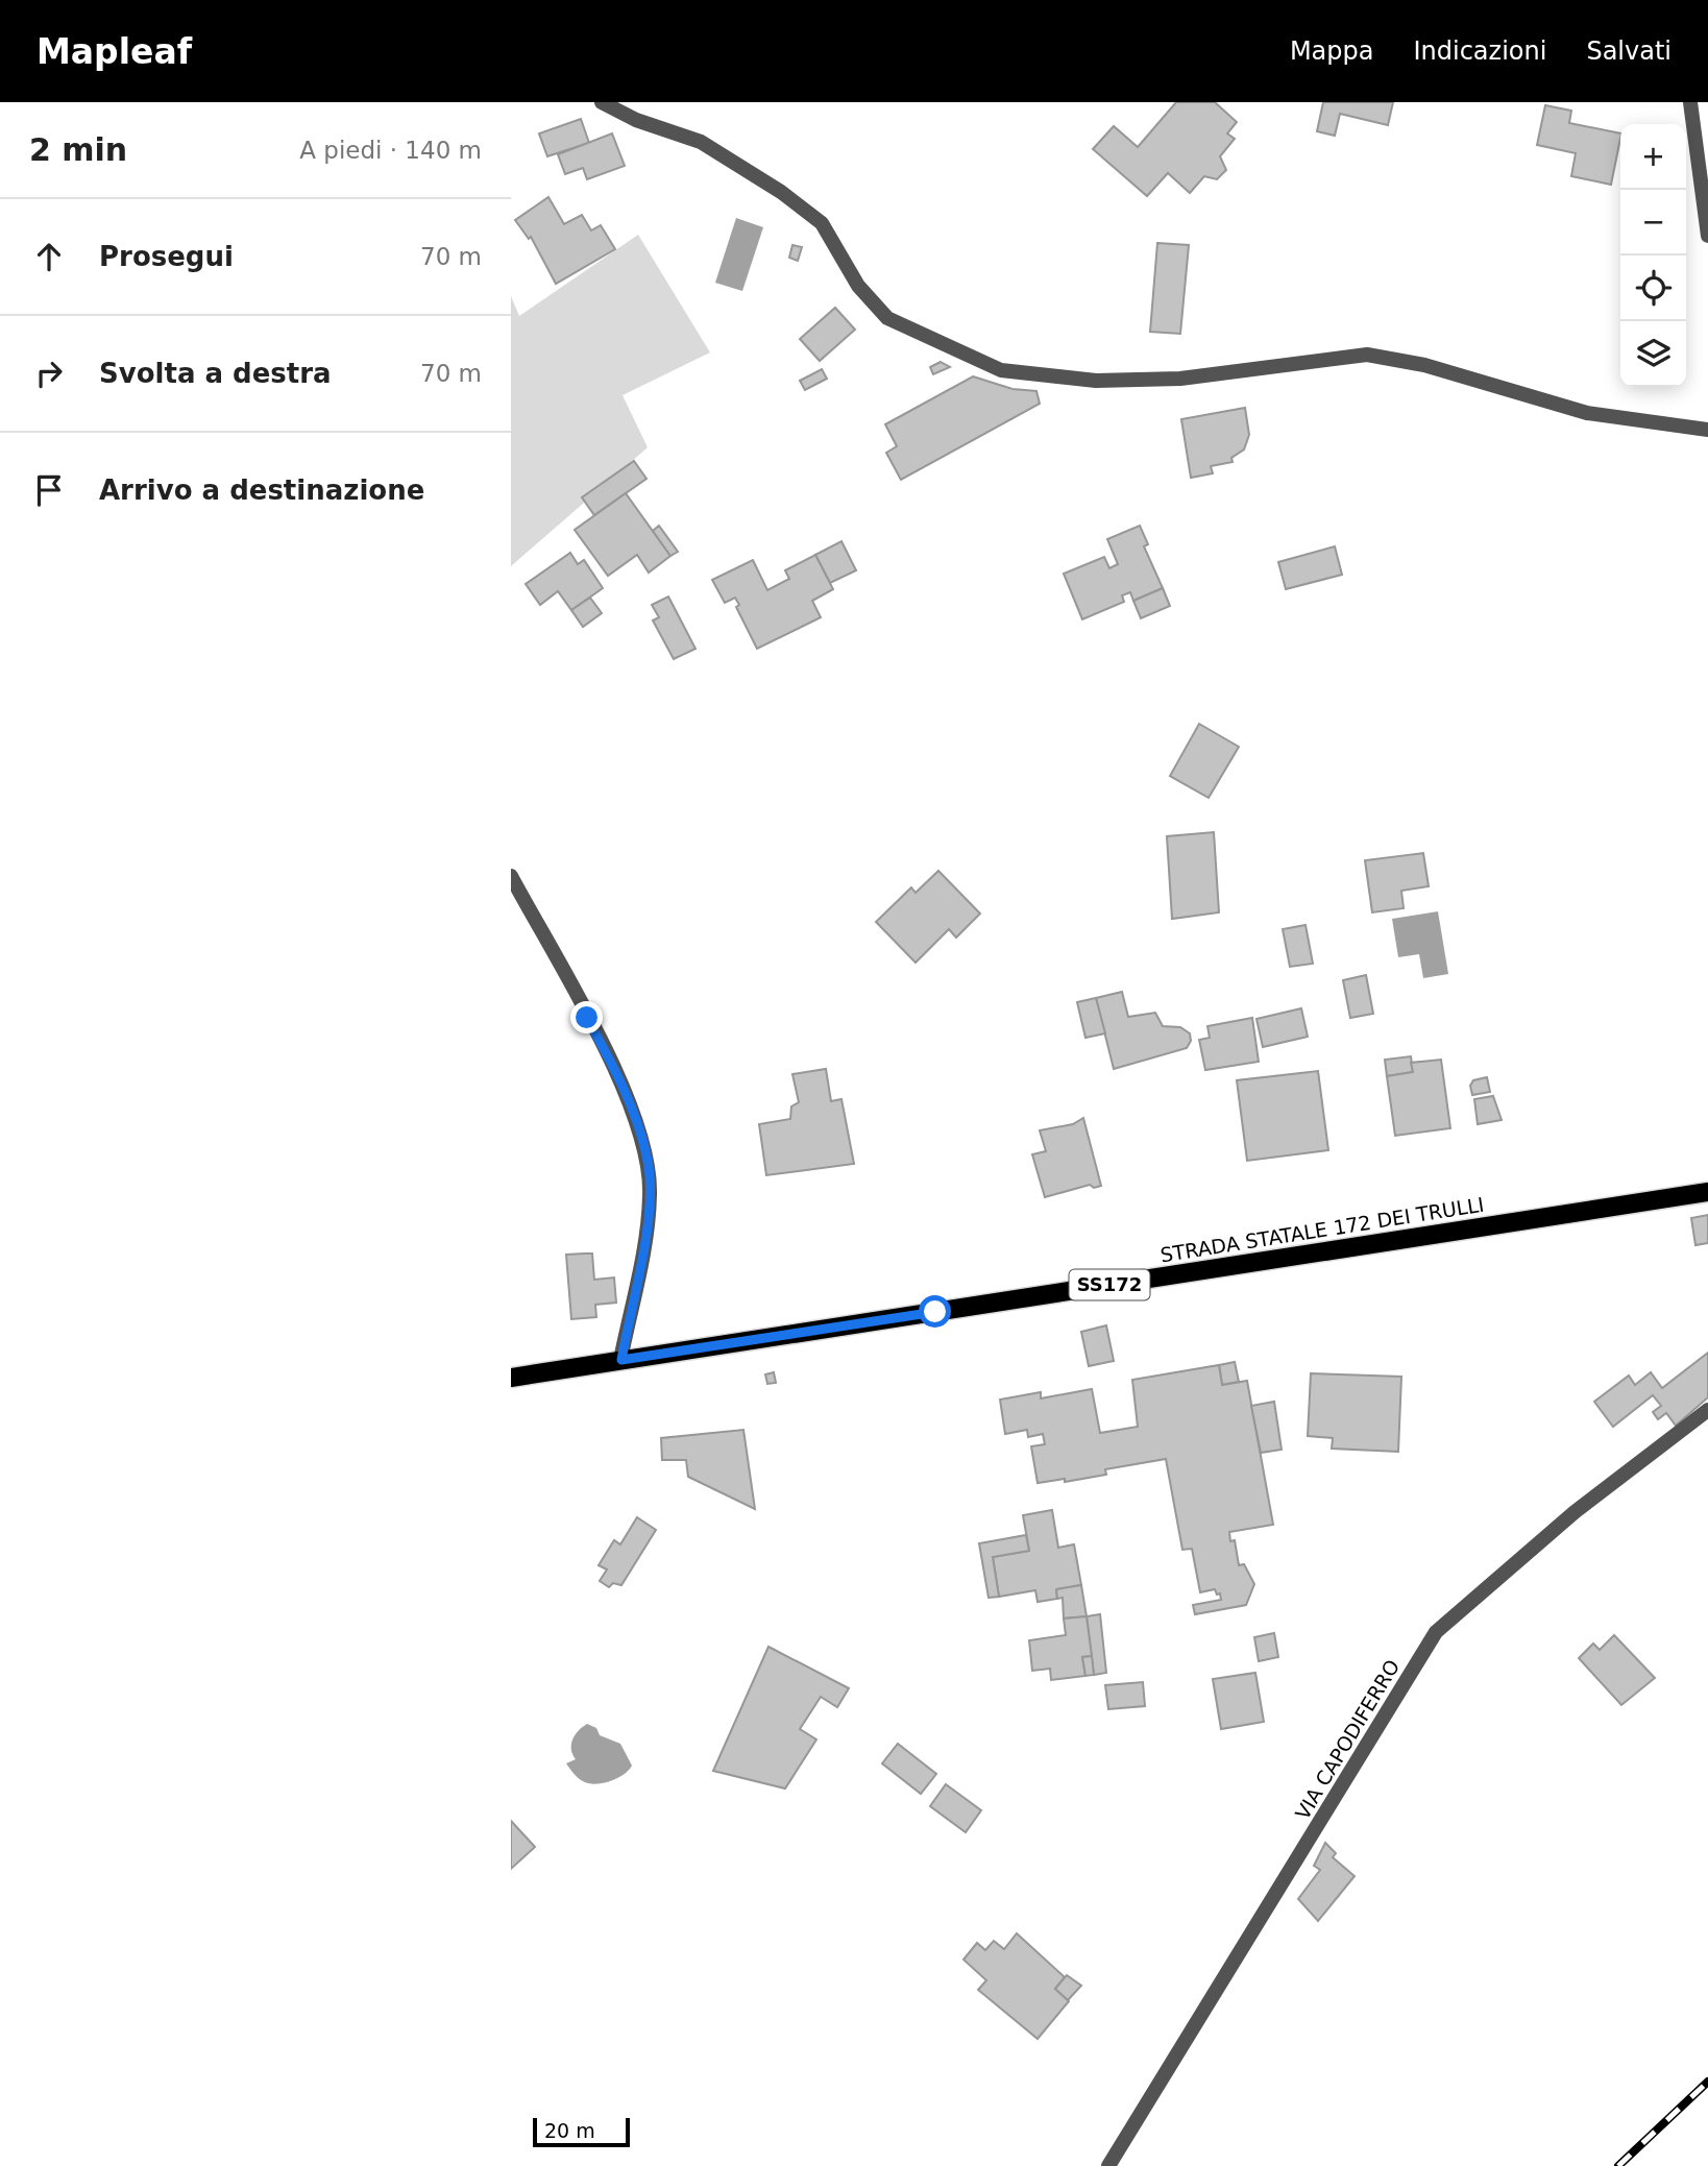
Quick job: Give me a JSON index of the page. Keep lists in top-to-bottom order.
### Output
{
  "streets": {
    "main road": ["STRADA STATALE 172 DEI TRULLI", "SS172"],
    "street": ["VIA CAPODIFERRO"]
  },
  "scale_bar": "20 m",
  "page": {
    "header": "Mapleaf",
    "nav": ["Mappa", "Indicazioni", "Salvati"],
    "heading": ["2 min", "A piedi · 140 m"],
    "map_buttons": ["+", "−"],
    "list": [
      ["Prosegui", "70 m"],
      ["Svolta a destra", "70 m"],
      "Arrivo a destinazione"
    ],
    "scale": "20 m"
  }
}
